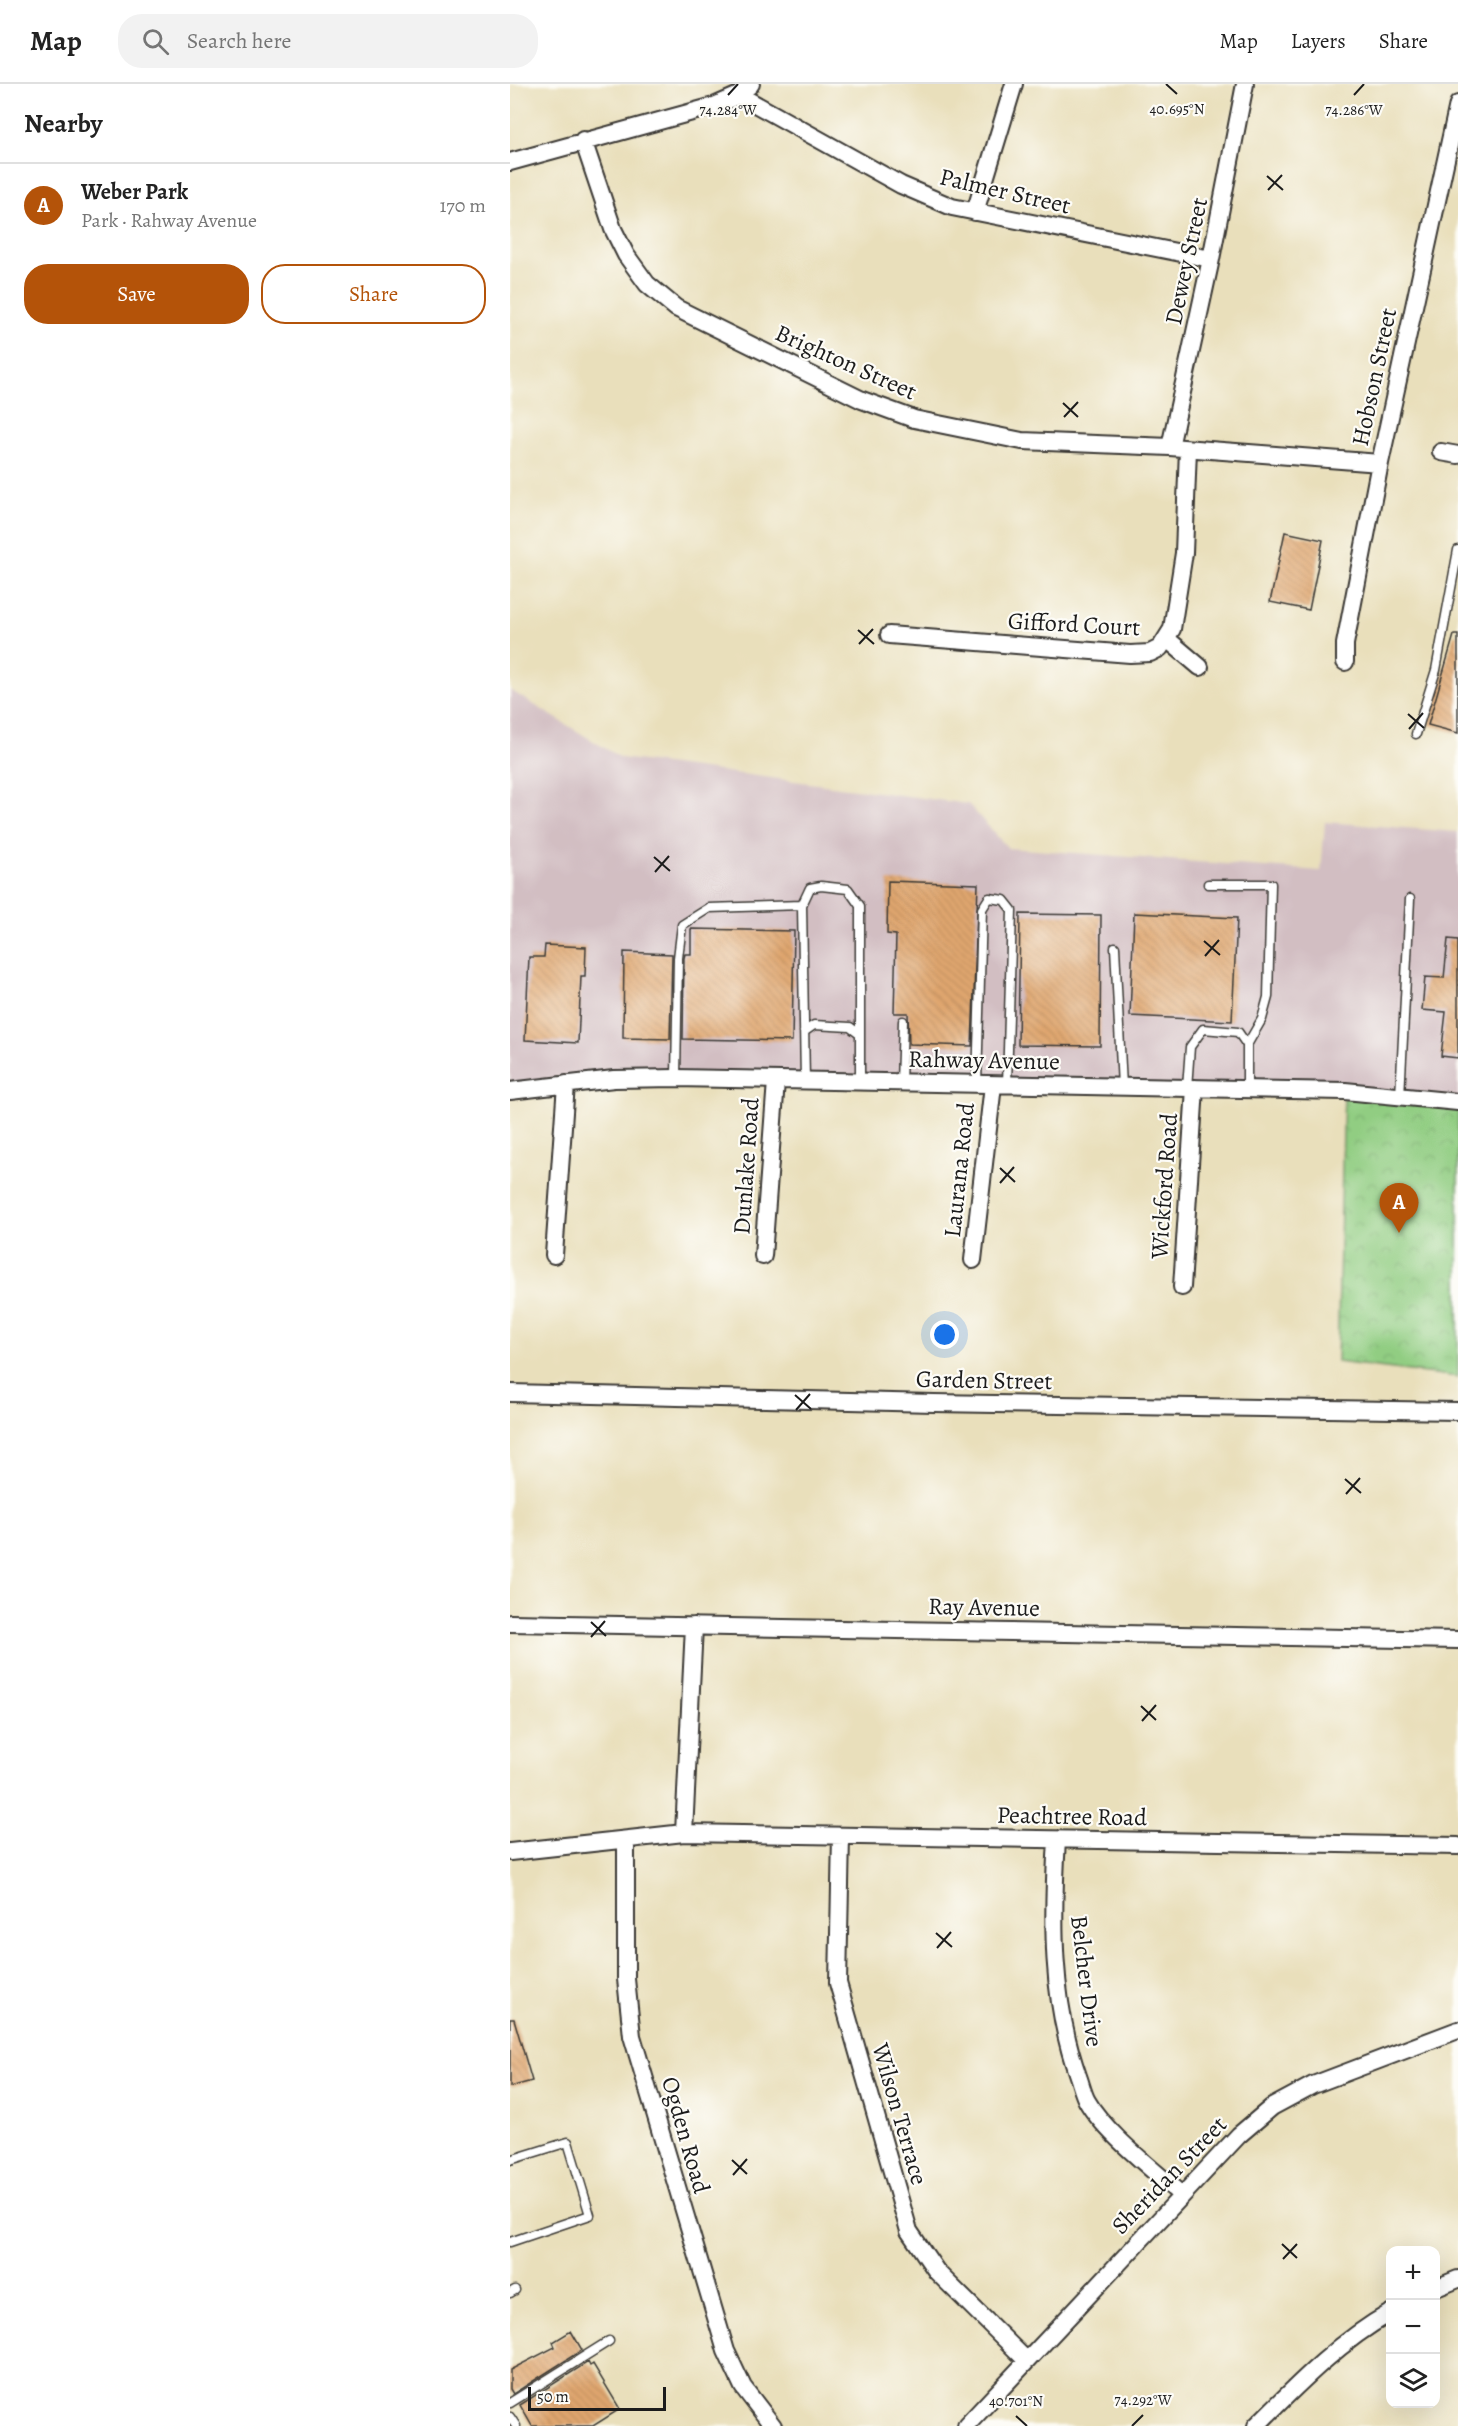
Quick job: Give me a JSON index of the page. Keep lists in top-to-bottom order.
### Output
{
  "streets": {
    "street": [
      "Palmer Street",
      "Dewey Street",
      "Brighton Street",
      "Hobson Street",
      "Gifford Court",
      "Rahway Avenue",
      "Dunlake Road",
      "Laurana Road",
      "Wickford Road",
      "Garden Street",
      "Ray Avenue",
      "Peachtree Road",
      "Belcher Drive",
      "Wilson Terrace",
      "Ogden Road",
      "Sheridan Street"
    ]
  },
  "crossings": [
    ["Palmer Street", "Dewey Street"],
    ["Dewey Street", "Brighton Street"],
    ["Brighton Street", "Hobson Street"],
    ["Brighton Street", "Gifford Court"],
    ["Rahway Avenue", "Dunlake Road"],
    ["Rahway Avenue", "Laurana Road"],
    ["Rahway Avenue", "Wickford Road"],
    ["Peachtree Road", "Belcher Drive"],
    ["Peachtree Road", "Wilson Terrace"],
    ["Peachtree Road", "Ogden Road"],
    ["Belcher Drive", "Sheridan Street"],
    ["Wilson Terrace", "Sheridan Street"]
  ],
  "scale_bar": "50 m",
  "page": {
    "header": "Map",
    "search": "Search here",
    "nav": ["Map", "Layers", "Share"],
    "heading": "Nearby",
    "list": [
      {
        "mark": "A",
        "name": "Weber Park",
        "note": "Park · Rahway Avenue",
        "value": "170 m"
      }
    ],
    "buttons": ["Save", "Share"],
    "pins": "A",
    "map_buttons": ["+", "−"],
    "scale": "50 m"
  },
  "coordinates": [
    "40.695°N",
    "74.284°W",
    "74.286°W",
    "74.292°W",
    "40.701°N"
  ]
}
